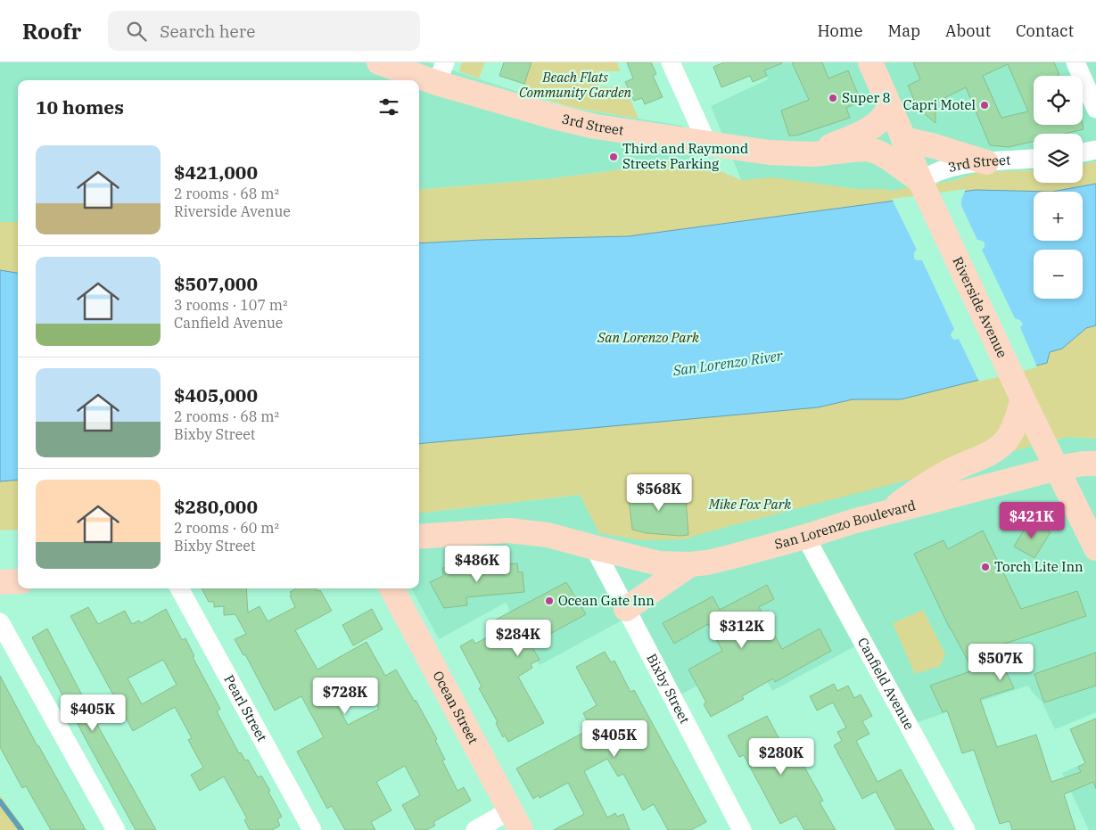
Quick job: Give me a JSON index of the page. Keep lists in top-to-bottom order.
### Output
{
  "streets": {
    "street": [
      "3rd Street",
      "Riverside Avenue",
      "San Lorenzo Boulevard",
      "Canfield Avenue",
      "Bixby Street",
      "Pearl Street",
      "Ocean Street"
    ]
  },
  "crossings": [
    ["3rd Street", "Riverside Avenue"],
    ["Riverside Avenue", "San Lorenzo Boulevard"],
    ["San Lorenzo Boulevard", "Canfield Avenue"],
    ["San Lorenzo Boulevard", "Bixby Street"]
  ],
  "water": ["San Lorenzo River"],
  "parks": ["Beach Flats Community Garden", "San Lorenzo Park", "Mike Fox Park"],
  "places": [
    "Super 8",
    "Capri Motel",
    "Third and Raymond Streets Parking",
    "Torch Lite Inn",
    "Ocean Gate Inn"
  ],
  "page": {
    "header": "Roofr",
    "search": "Search here",
    "nav": [
      "Home",
      "Map",
      "About",
      "Contact"
    ],
    "map_buttons": ["+", "−"],
    "heading": "10 homes",
    "list": [
      {
        "name": "$421,000",
        "note": "2 rooms · 68 m² · Riverside Avenue"
      },
      {
        "name": "$507,000",
        "note": "3 rooms · 107 m² · Canfield Avenue"
      },
      {
        "name": "$405,000",
        "note": "2 rooms · 68 m² · Bixby Street"
      },
      {
        "name": "$280,000",
        "note": "2 rooms · 60 m² · Bixby Street"
      }
    ],
    "price": [
      "$568K",
      "$421K",
      "$486K",
      "$312K",
      "$284K",
      "$507K",
      "$728K",
      "$405K",
      "$405K",
      "$280K"
    ]
  }
}
